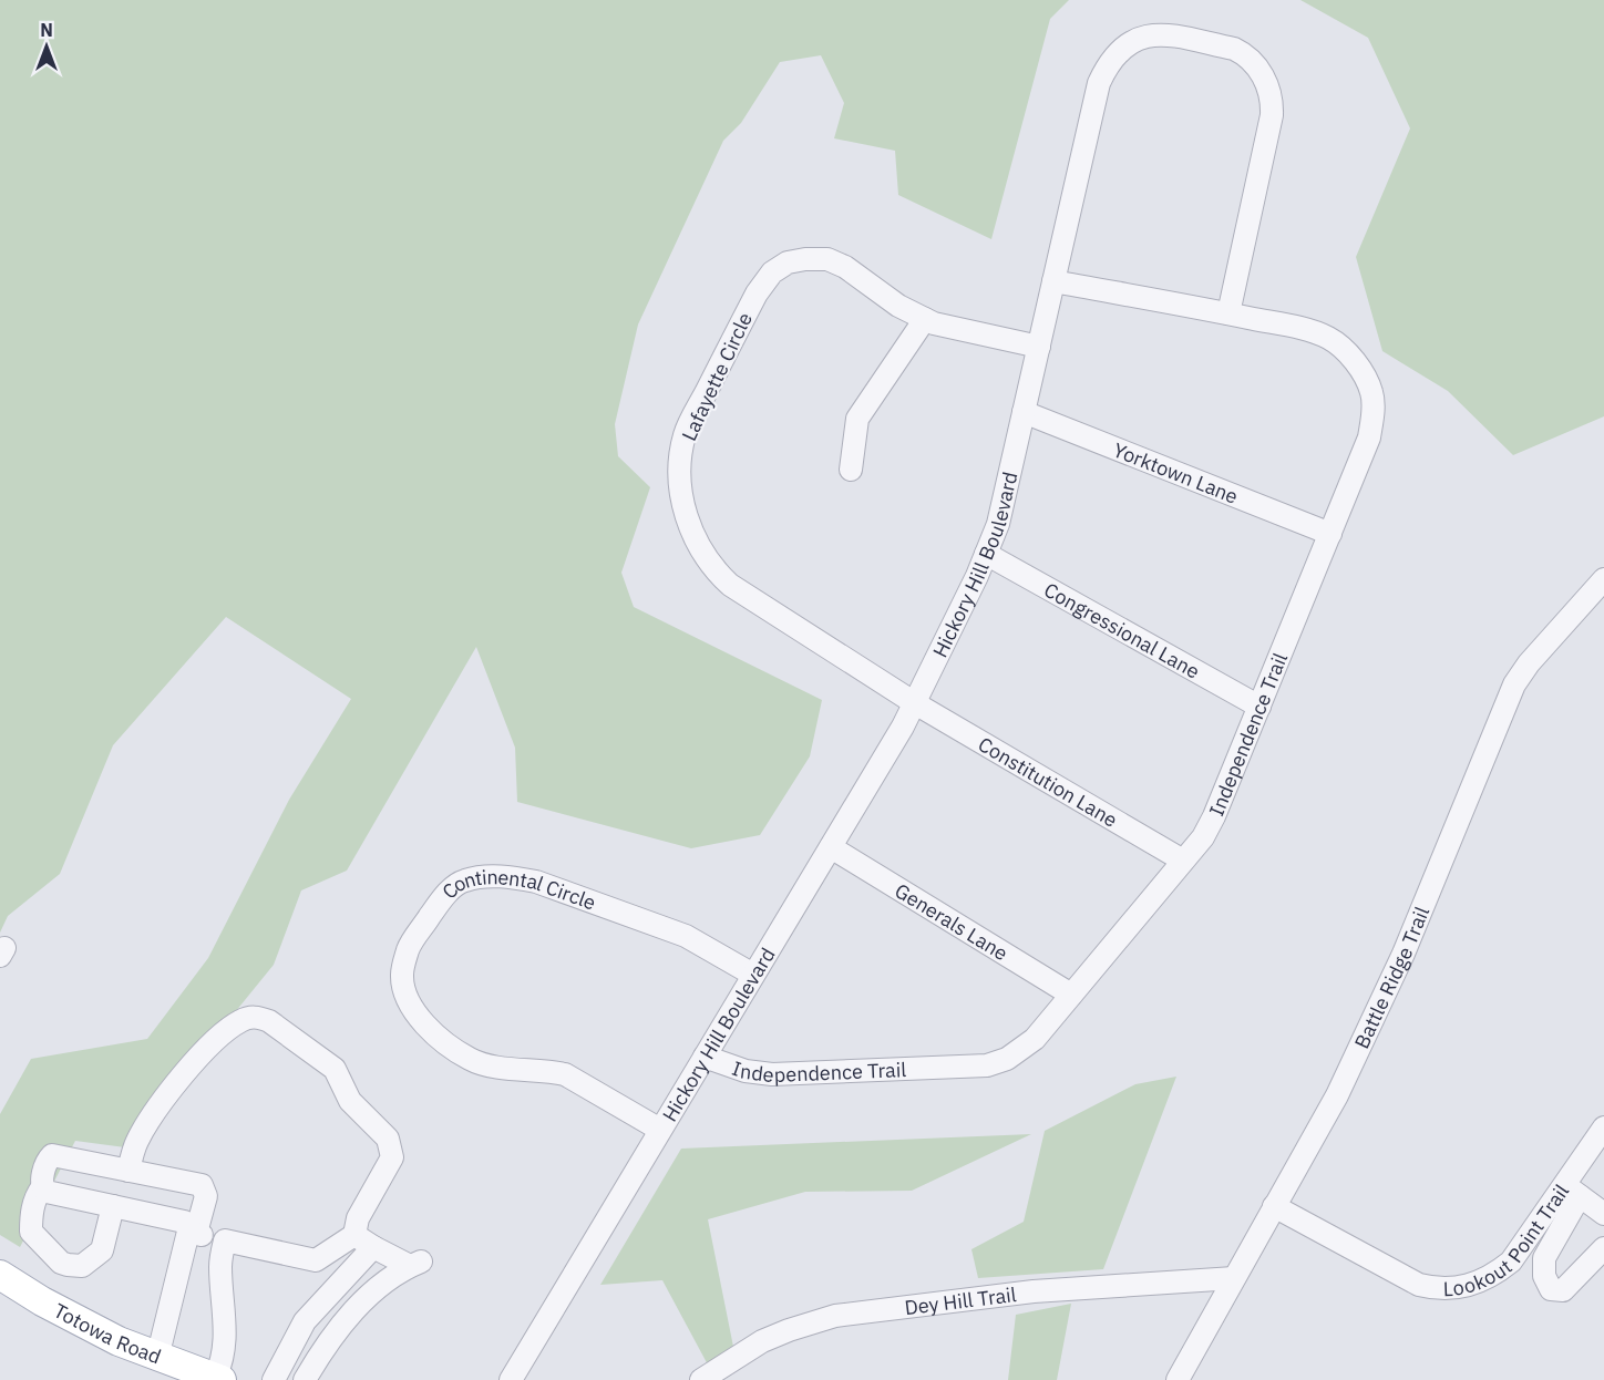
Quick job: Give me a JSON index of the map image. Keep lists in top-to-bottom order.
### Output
{
  "streets": {
    "main road": ["Totowa Road"],
    "street": [
      "Lafayette Circle",
      "Yorktown Lane",
      "Hickory Hill Boulevard",
      "Congressional Lane",
      "Independence Trail",
      "Constitution Lane",
      "Continental Circle",
      "Generals Lane",
      "Battle Ridge Trail",
      "Lookout Point Trail",
      "Dey Hill Trail"
    ]
  },
  "crossings": [
    ["Lafayette Circle", "Hickory Hill Boulevard"],
    ["Lafayette Circle", "Constitution Lane"],
    ["Yorktown Lane", "Hickory Hill Boulevard"],
    ["Yorktown Lane", "Independence Trail"],
    ["Hickory Hill Boulevard", "Congressional Lane"],
    ["Hickory Hill Boulevard", "Independence Trail"],
    ["Hickory Hill Boulevard", "Constitution Lane"],
    ["Hickory Hill Boulevard", "Continental Circle"],
    ["Hickory Hill Boulevard", "Generals Lane"],
    ["Congressional Lane", "Independence Trail"],
    ["Independence Trail", "Constitution Lane"],
    ["Independence Trail", "Generals Lane"],
    ["Battle Ridge Trail", "Lookout Point Trail"],
    ["Battle Ridge Trail", "Dey Hill Trail"]
  ],
  "north": "top"
}
